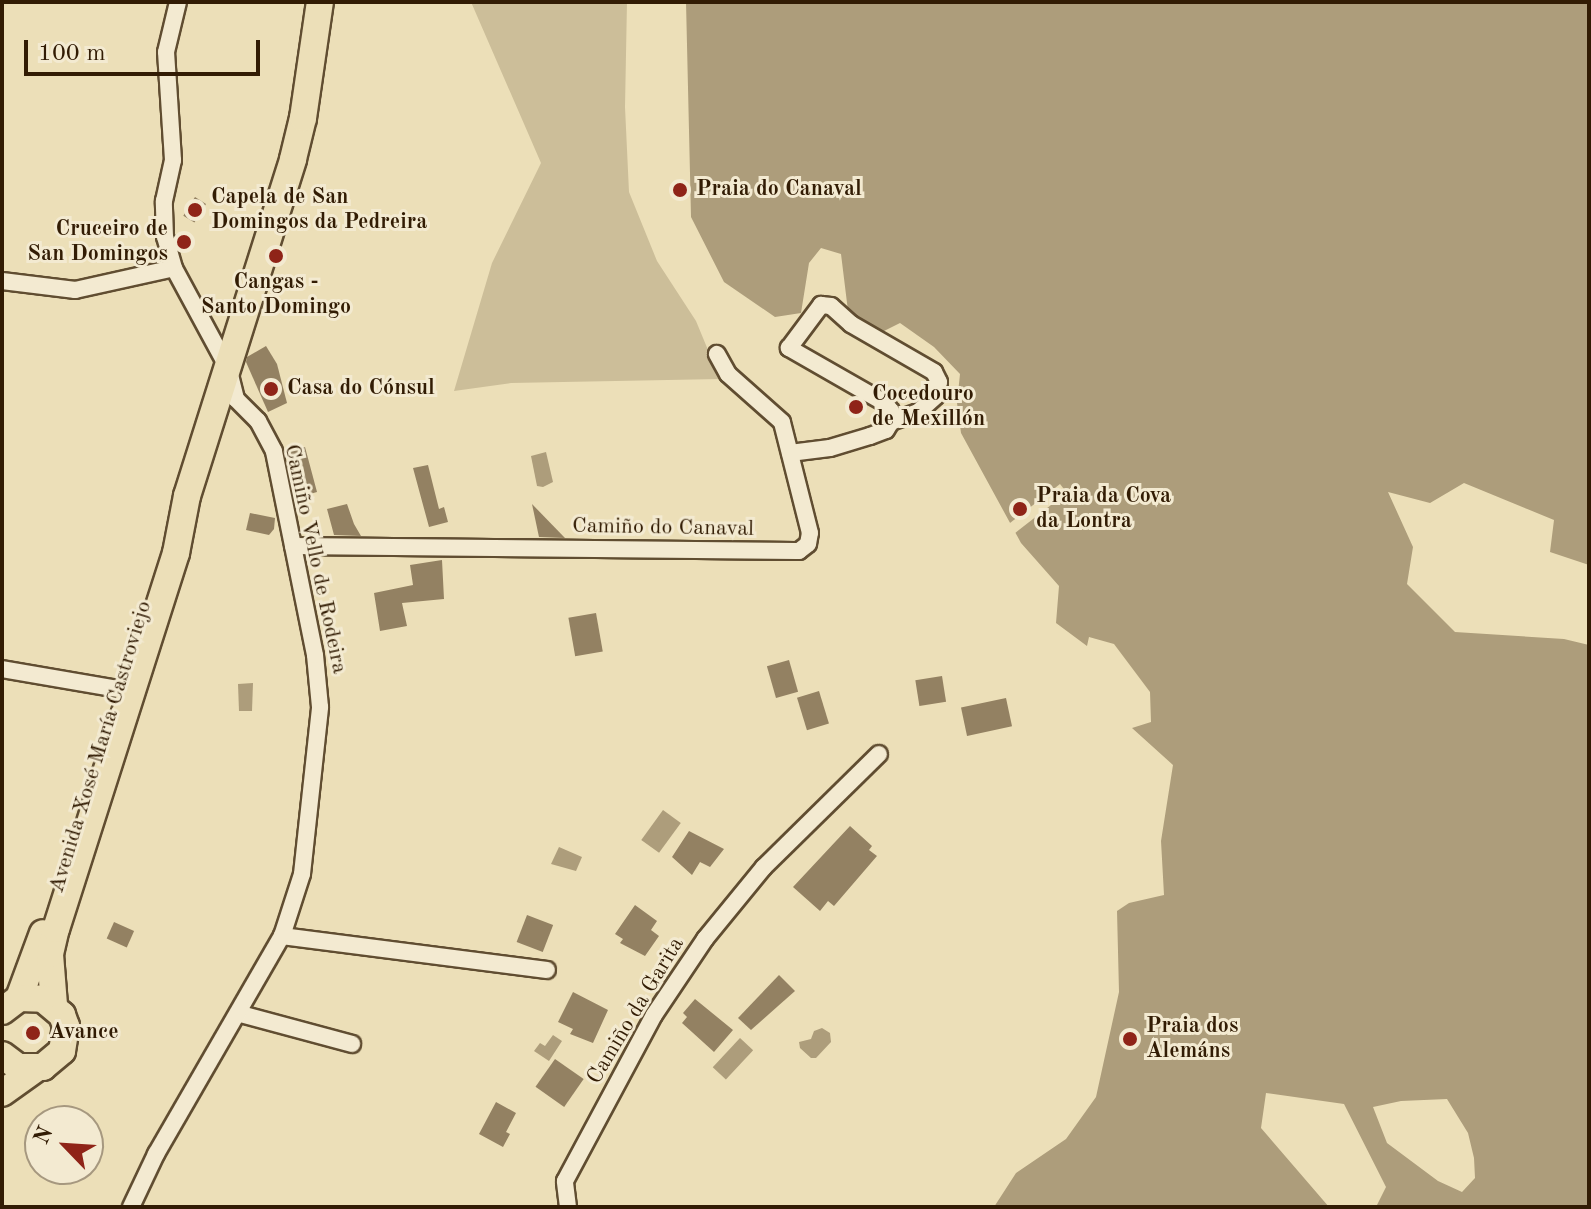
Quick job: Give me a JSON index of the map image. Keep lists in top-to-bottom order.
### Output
{
  "streets": {
    "main road": ["Avenida Xosé María Castroviejo"],
    "street": ["Camiño do Canaval", "Camiño Vello de Rodeira", "Camiño da Garita"]
  },
  "crossings": [
    ["Camiño do Canaval", "Camiño Vello de Rodeira"],
    ["Camiño Vello de Rodeira", "Avenida Xosé María Castroviejo"]
  ],
  "places": [
    "Praia do Canaval",
    "Capela de San Domingos da Pedreira",
    "Cruceiro de San Domingos",
    "Cangas - Santo Domingo",
    "Casa do Cónsul",
    "Cocedouro de Mexillón",
    "Praia da Cova da Lontra",
    "Avance",
    "Praia dos Alemáns"
  ],
  "scale_bar": "100 m",
  "north": "top left"
}
